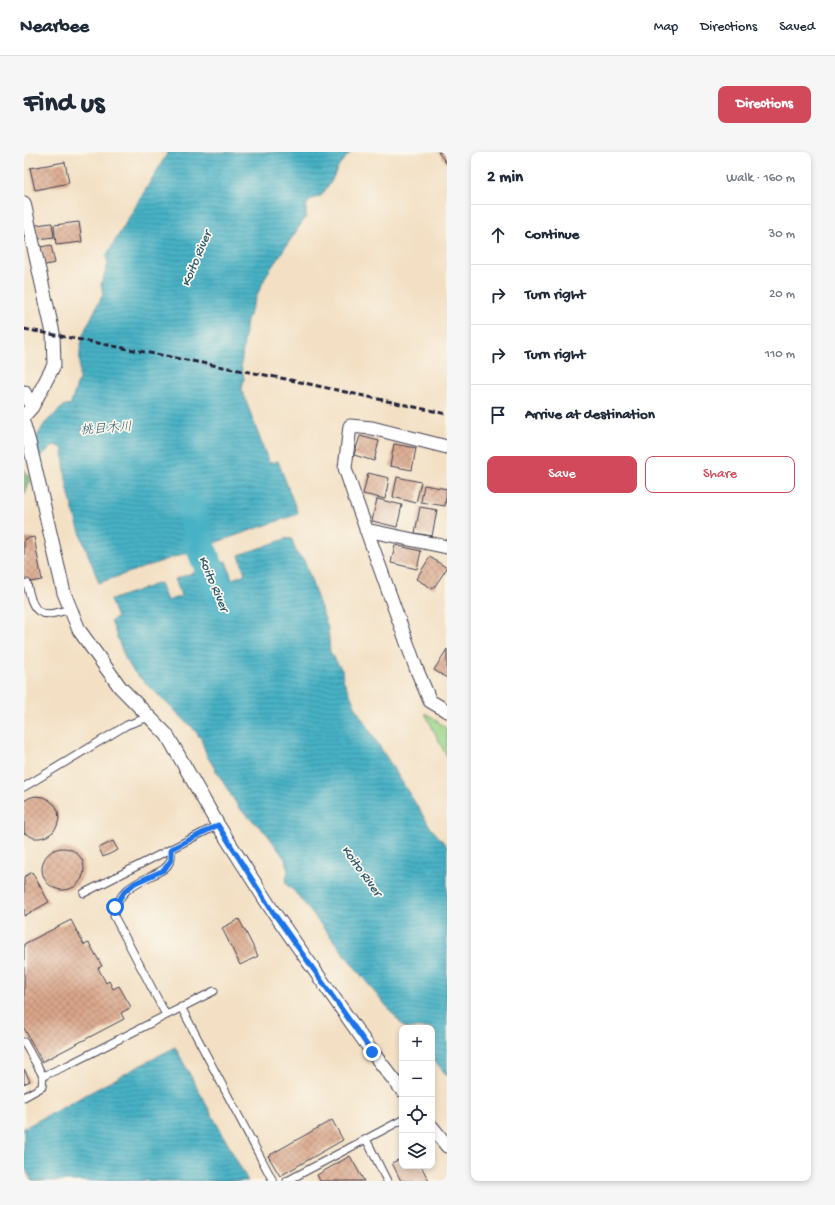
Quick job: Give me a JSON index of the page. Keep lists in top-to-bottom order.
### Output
{
  "water": ["Koito River", "桃目木川"],
  "page": {
    "header": "Nearbee",
    "nav": ["Map", "Directions", "Saved"],
    "buttons": [
      "Directions",
      ["Save", "Share"]
    ],
    "title": "Find us",
    "heading": ["2 min", "Walk · 160 m"],
    "list": [
      ["Continue", "30 m"],
      ["Turn right", "20 m"],
      ["Turn right", "110 m"],
      "Arrive at destination"
    ],
    "map_buttons": ["+", "−"]
  }
}
